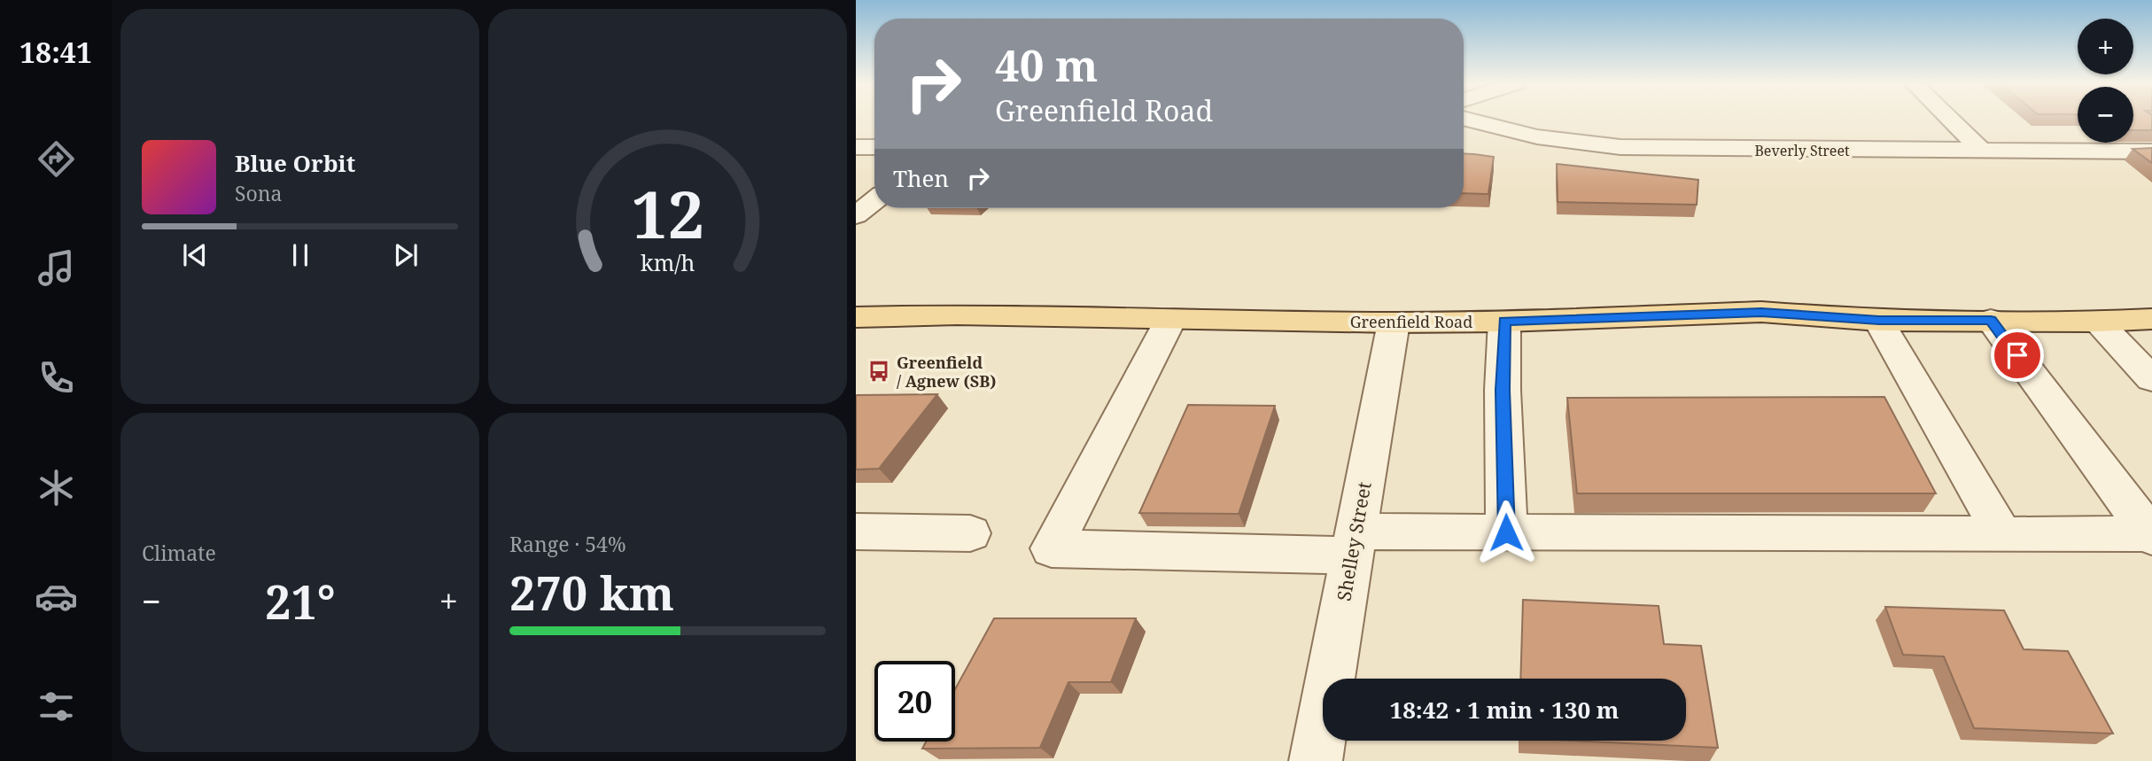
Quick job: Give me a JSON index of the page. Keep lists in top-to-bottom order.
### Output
{
  "streets": {
    "main road": ["Greenfield Road"],
    "street": ["Beverly Street", "Shelley Street"]
  },
  "crossings": [
    ["Greenfield Road", "Shelley Street"]
  ],
  "places": {
    "bus stop": ["Greenfield / Agnew (SB)"]
  },
  "page": {
    "tabs": "18:41",
    "map_buttons": ["+", "−"],
    "turn": ["40 m", "Greenfield Road"],
    "song": ["Blue Orbit", "Sona"],
    "then": "Then",
    "tile": [
      "Climate",
      ["Range · 54%", "270 km"]
    ],
    "heat": ["−", "21°", "+"],
    "limit": "20",
    "trip": "18:42 · 1 min · 130 m",
    "gauge": ["12", "km/h"]
  }
}
